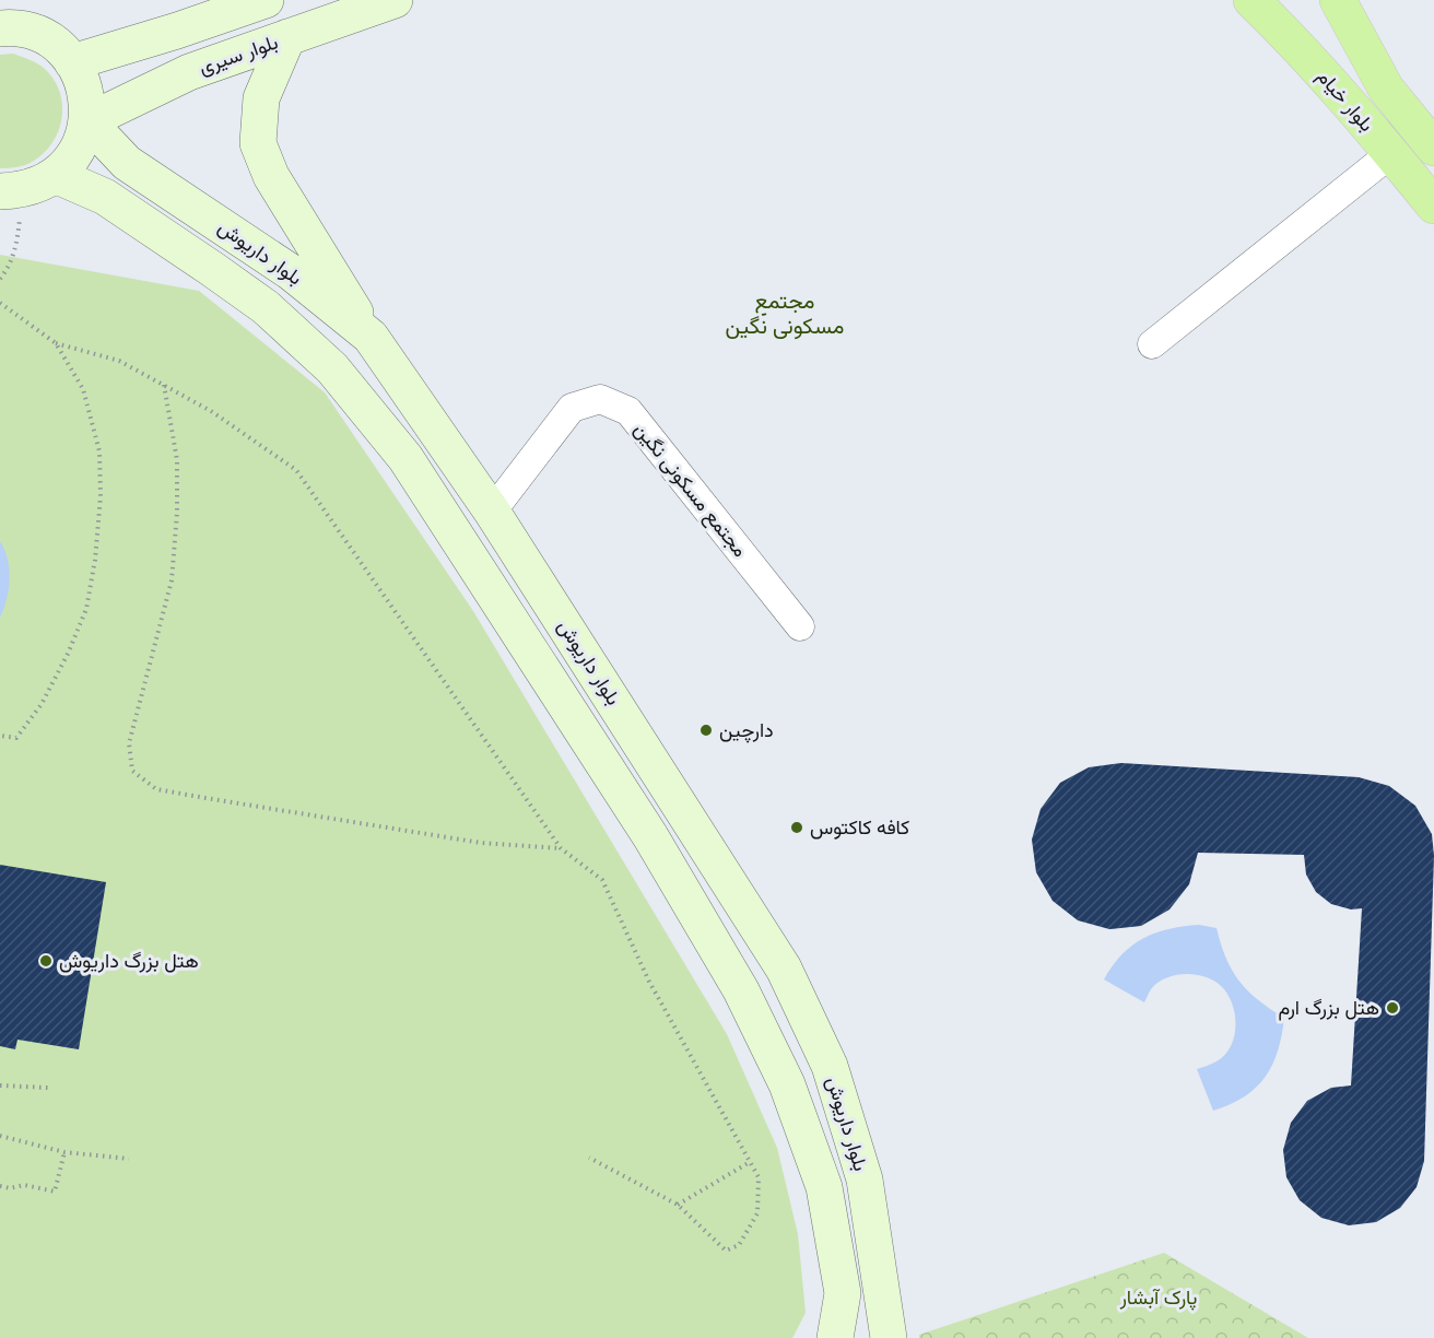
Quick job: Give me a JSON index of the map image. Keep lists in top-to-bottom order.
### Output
{
  "streets": {
    "main road": ["بلوار سیری", "بلوار خیام", "بلوار داریوش"],
    "street": ["مجتمع مسکونی نگین"]
  },
  "crossings": [
    ["بلوار سیری", "بلوار داریوش"],
    ["بلوار داریوش", "مجتمع مسکونی نگین"]
  ],
  "districts": ["مجتمع مسکونی نگین"],
  "parks": ["پارک آبشار"],
  "places": [
    "دارچین",
    "کافه کاکتوس",
    "هتل بزرگ داریوش",
    "هتل بزرگ ارم"
  ]
}
